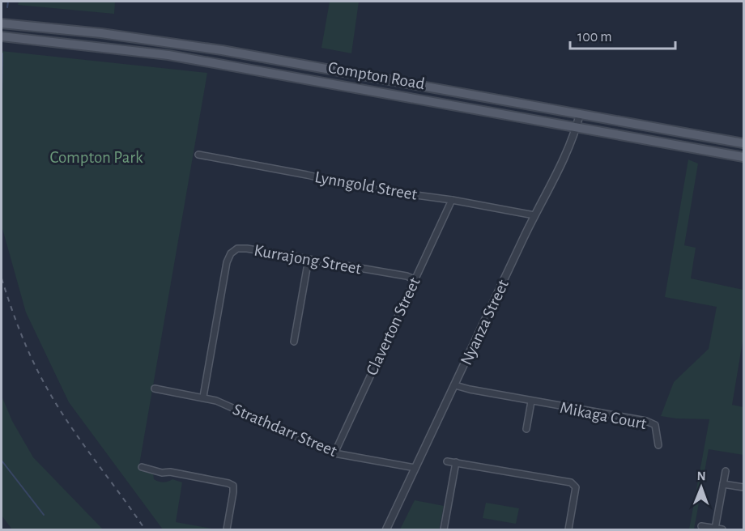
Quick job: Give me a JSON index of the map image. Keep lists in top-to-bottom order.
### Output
{
  "streets": {
    "main road": ["Compton Road"],
    "street": [
      "Lynngold Street",
      "Kurrajong Street",
      "Nyanza Street",
      "Claverton Street",
      "Mikaga Court",
      "Strathdarr Street"
    ]
  },
  "crossings": [
    ["Compton Road", "Nyanza Street"],
    ["Lynngold Street", "Nyanza Street"],
    ["Lynngold Street", "Claverton Street"],
    ["Kurrajong Street", "Claverton Street"],
    ["Kurrajong Street", "Strathdarr Street"],
    ["Nyanza Street", "Mikaga Court"],
    ["Nyanza Street", "Strathdarr Street"],
    ["Claverton Street", "Strathdarr Street"]
  ],
  "parks": ["Compton Park"],
  "scale_bar": "100 m",
  "north": "top"
}
